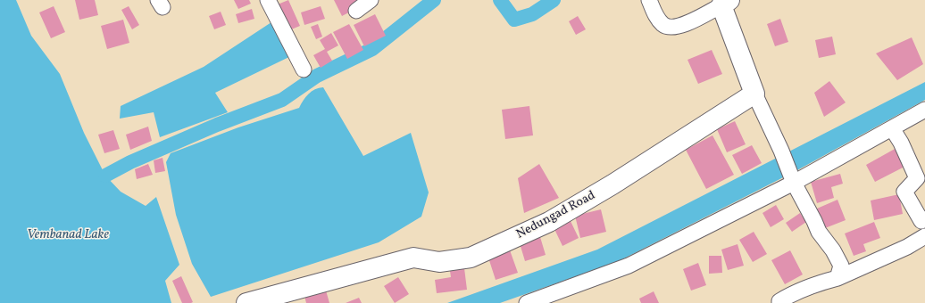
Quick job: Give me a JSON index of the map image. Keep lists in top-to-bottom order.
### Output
{
  "streets": {
    "street": ["Nedungad Road"]
  },
  "water": ["Vembanad Lake"]
}
